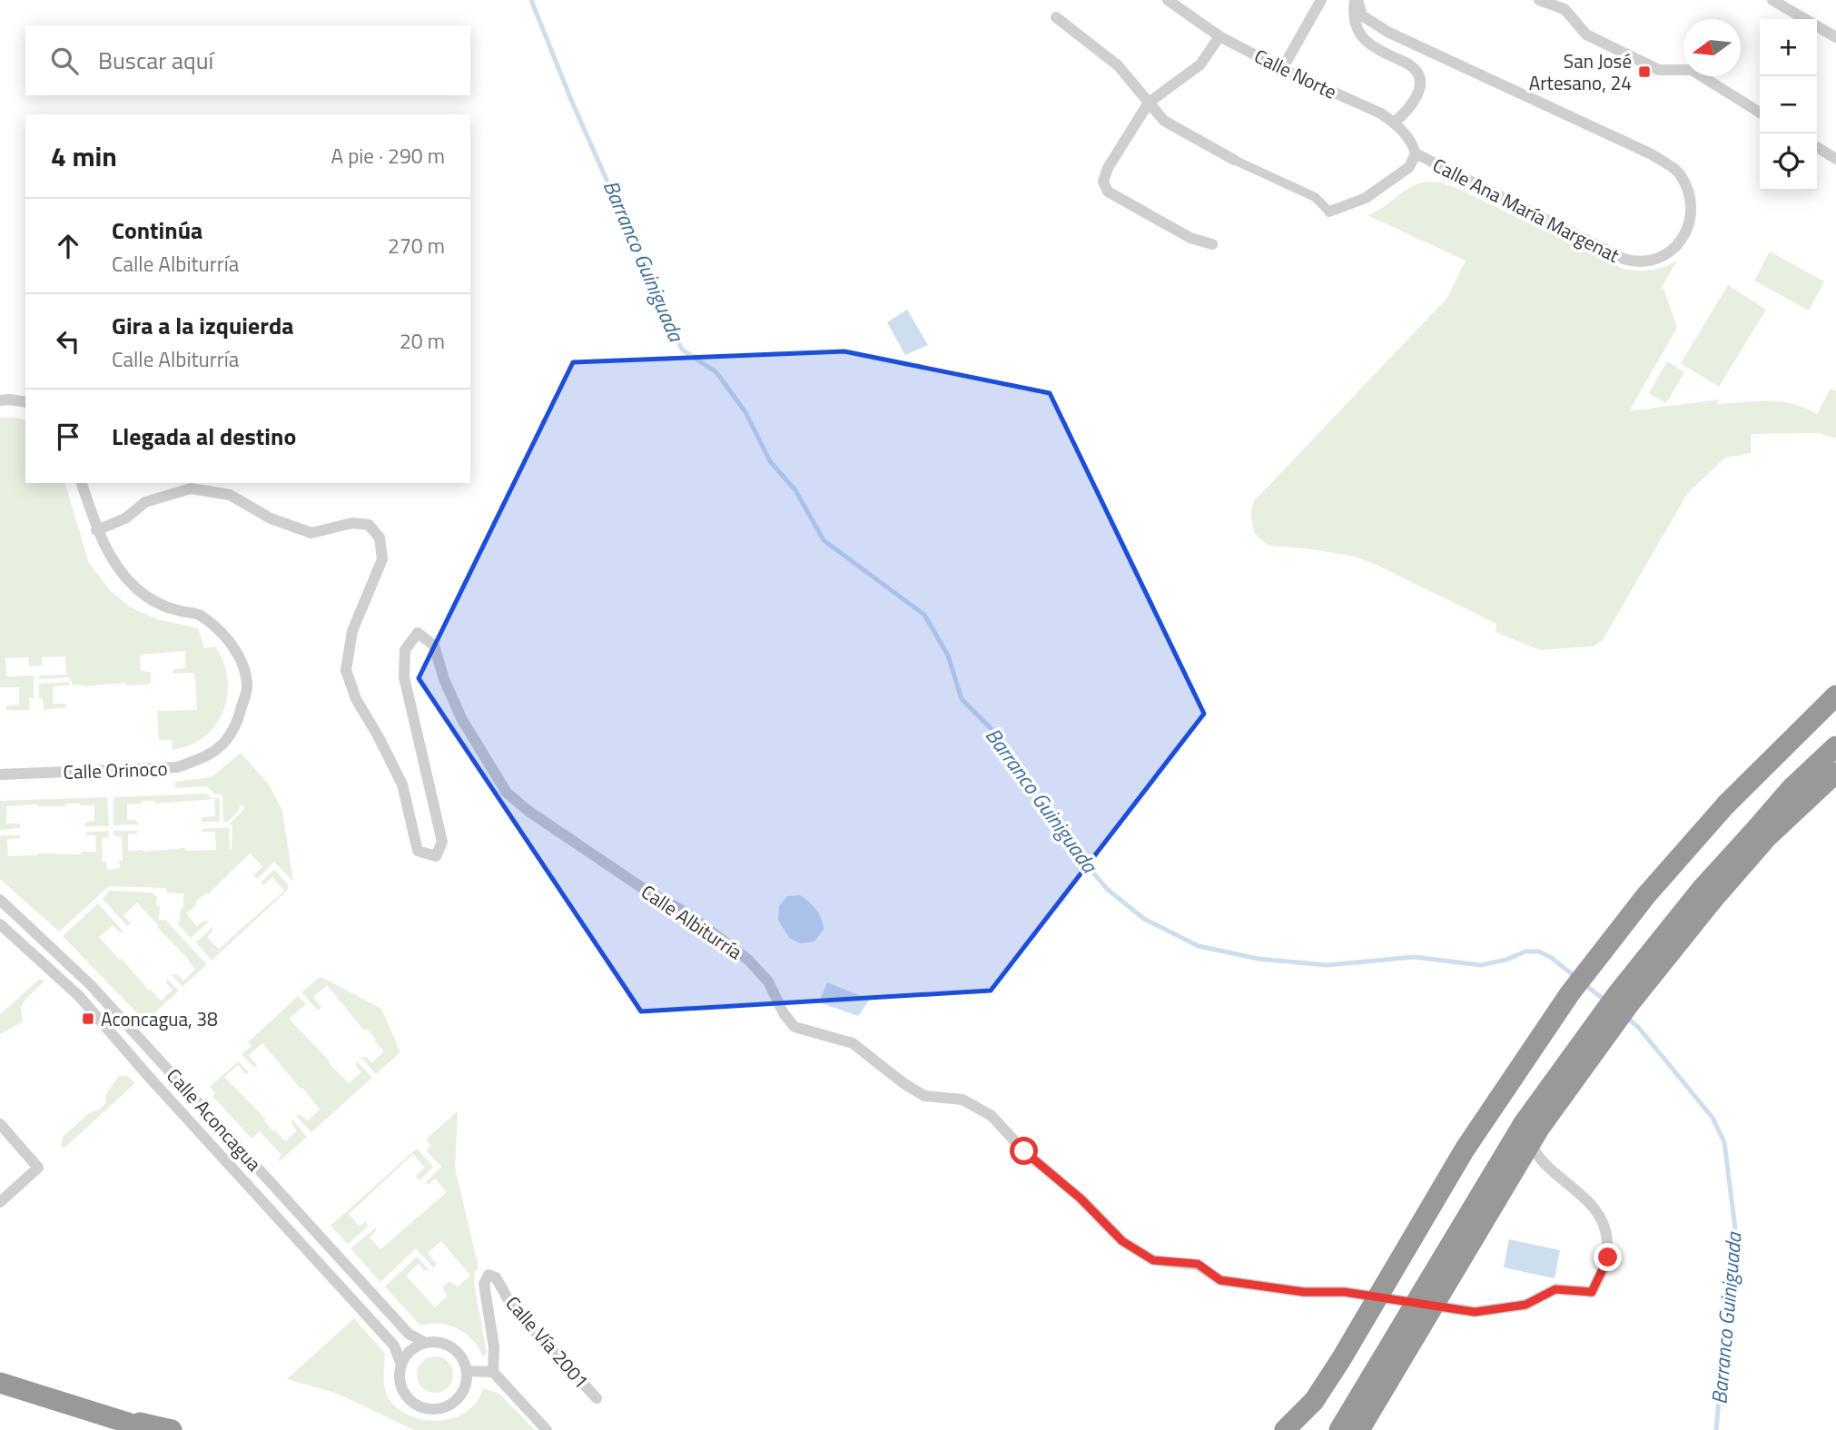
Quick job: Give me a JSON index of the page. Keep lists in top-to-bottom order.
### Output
{
  "streets": {
    "street": [
      "Calle Norte",
      "Calle Ana María Margenat",
      "Calle Orinoco",
      "Calle Albiturría",
      "Calle Aconcagua",
      "Calle Vía 2001"
    ]
  },
  "crossings": [
    ["Calle Norte", "Calle Ana María Margenat"],
    ["Calle Orinoco", "Calle Albiturría"]
  ],
  "water": ["Barranco Guiniguada"],
  "places": {
    "transit": ["San José Artesano, 24", "Aconcagua, 38"]
  },
  "north": "left",
  "page": {
    "map_buttons": ["+", "−"],
    "search": "Buscar aquí",
    "heading": ["4 min", "A pie · 290 m"],
    "list": [
      ["Continúa", "Calle Albiturría", "270 m"],
      ["Gira a la izquierda", "Calle Albiturría", "20 m"],
      "Llegada al destino"
    ]
  }
}
